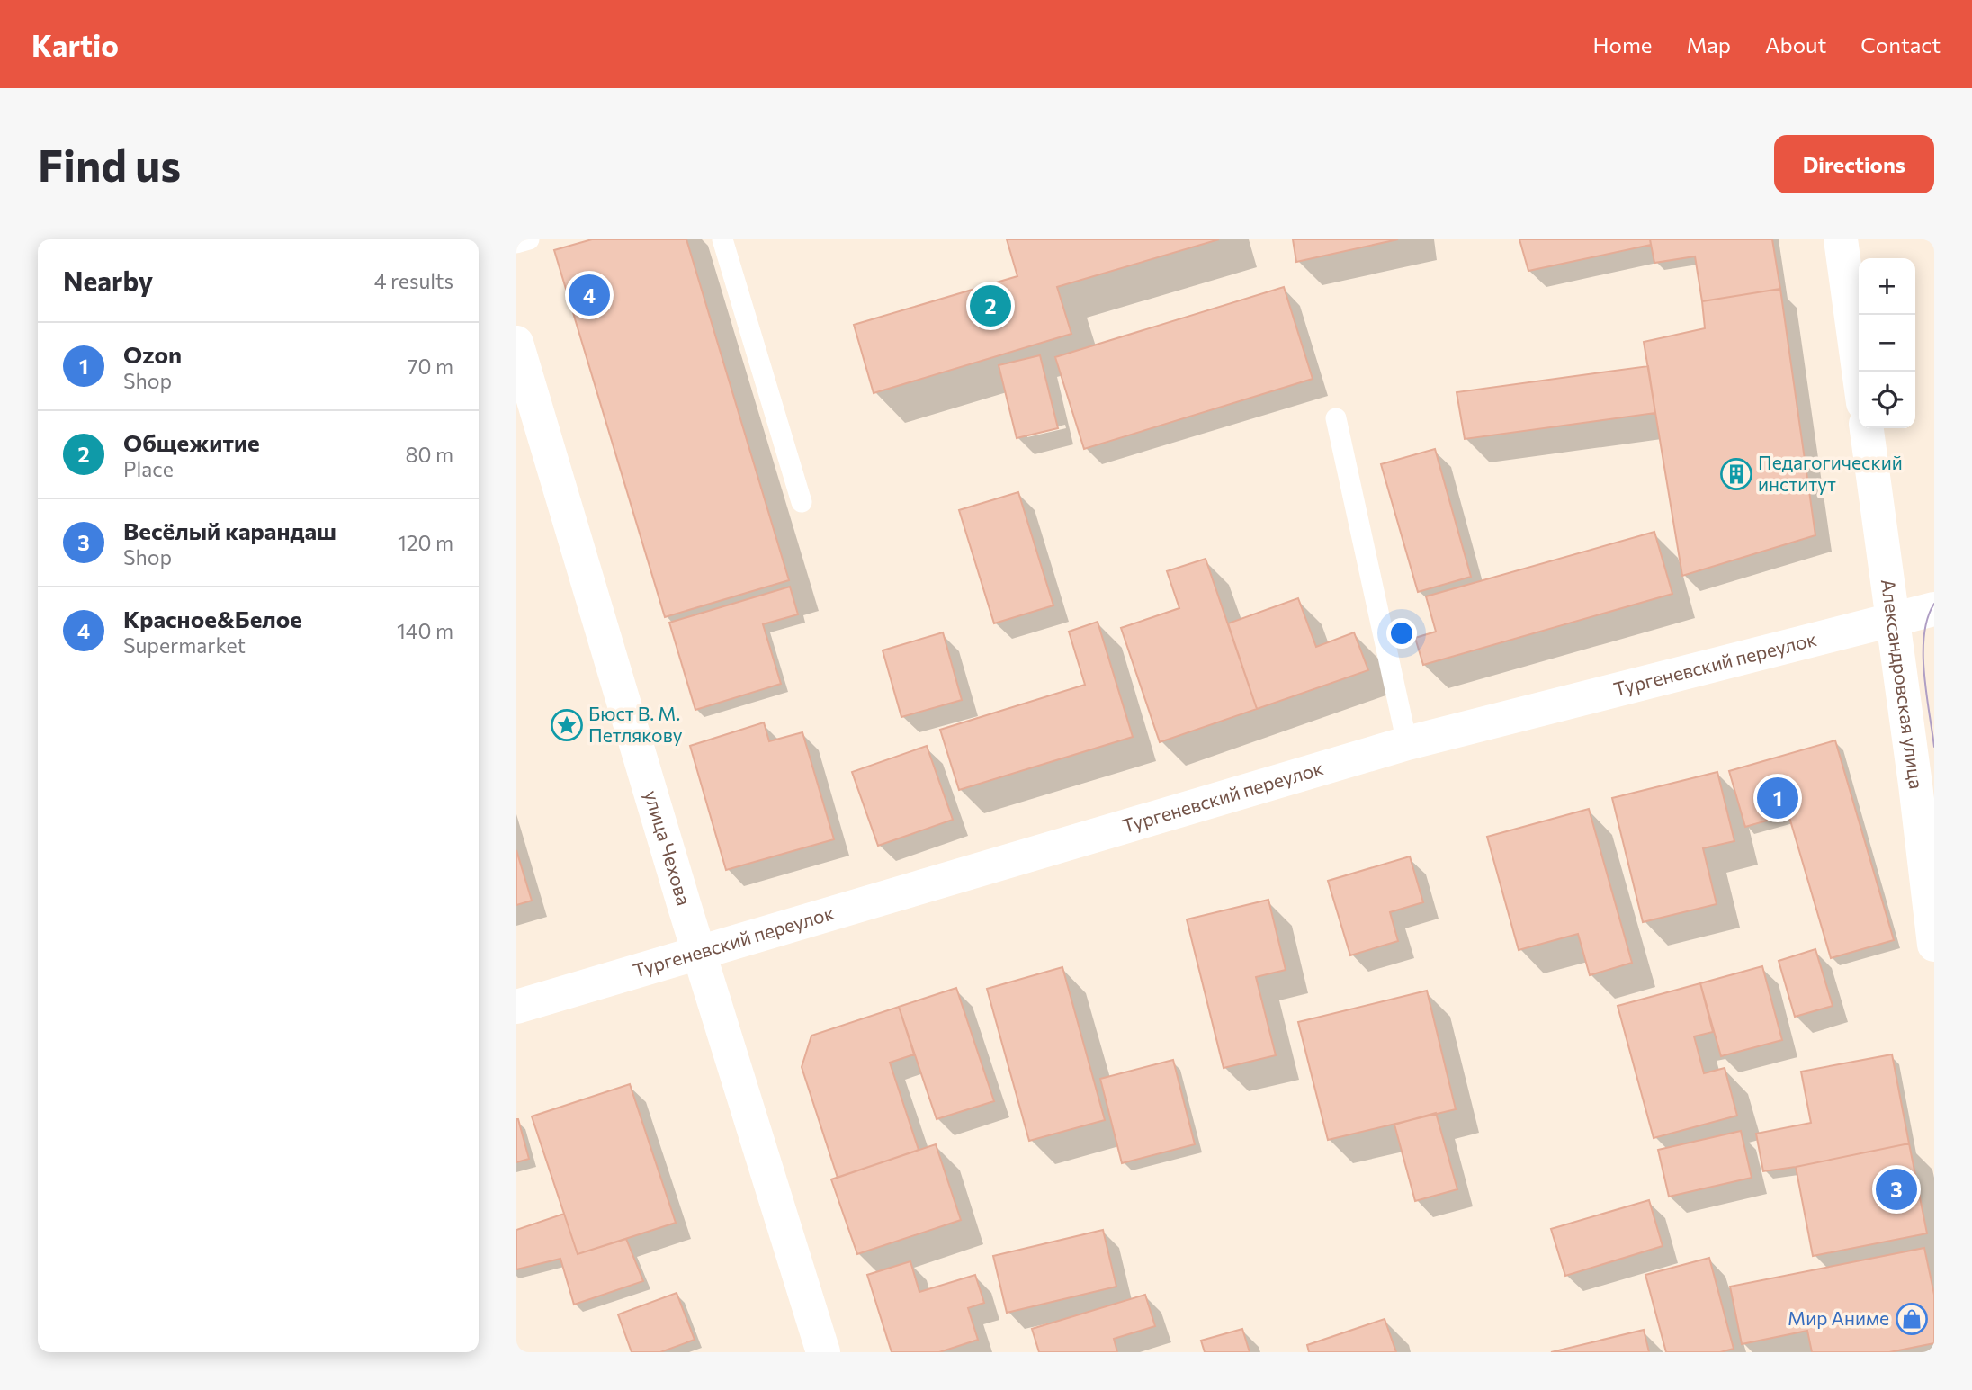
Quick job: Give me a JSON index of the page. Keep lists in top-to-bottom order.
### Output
{
  "streets": {
    "street": ["Тургеневский переулок", "Александровская улица", "улица Чехова"]
  },
  "crossings": [
    ["Тургеневский переулок", "Александровская улица"],
    ["Тургеневский переулок", "улица Чехова"]
  ],
  "places": {
    "building": ["Педагогический институт"],
    "place": ["Бюст В. М. Петлякову"],
    "shop": ["Мир Аниме"]
  },
  "page": {
    "header": "Kartio",
    "nav": [
      "Home",
      "Map",
      "About",
      "Contact"
    ],
    "buttons": "Directions",
    "title": "Find us",
    "heading": ["Nearby", "4 results"],
    "map_buttons": ["+", "−"],
    "pins": [
      "4",
      "2",
      "1",
      "3"
    ],
    "list": [
      {
        "mark": "1",
        "name": "Ozon",
        "note": "Shop",
        "value": "70 m"
      },
      {
        "mark": "2",
        "name": "Общежитие",
        "note": "Place",
        "value": "80 m"
      },
      {
        "mark": "3",
        "name": "Весёлый карандаш",
        "note": "Shop",
        "value": "120 m"
      },
      {
        "mark": "4",
        "name": "Красное&Белое",
        "note": "Supermarket",
        "value": "140 m"
      }
    ]
  }
}
